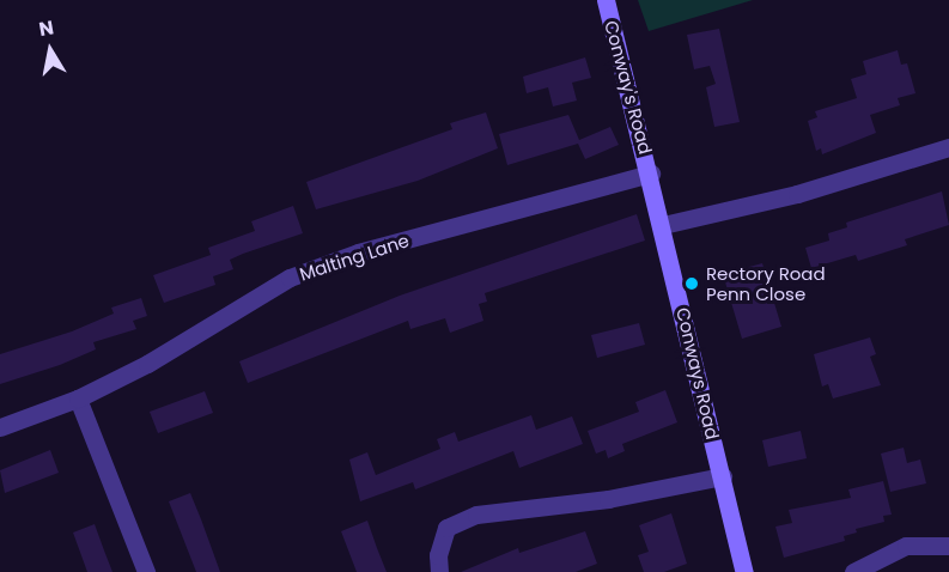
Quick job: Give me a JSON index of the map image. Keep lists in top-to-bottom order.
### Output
{
  "streets": {
    "main road": ["Conway's Road", "Conways Road"],
    "street": ["Malting Lane"]
  },
  "crossings": [
    ["Conway's Road", "Malting Lane"],
    ["Conway's Road", "Conways Road"],
    ["Malting Lane", "Conways Road"]
  ],
  "places": ["Rectory Road Penn Close"],
  "north": "top"
}
